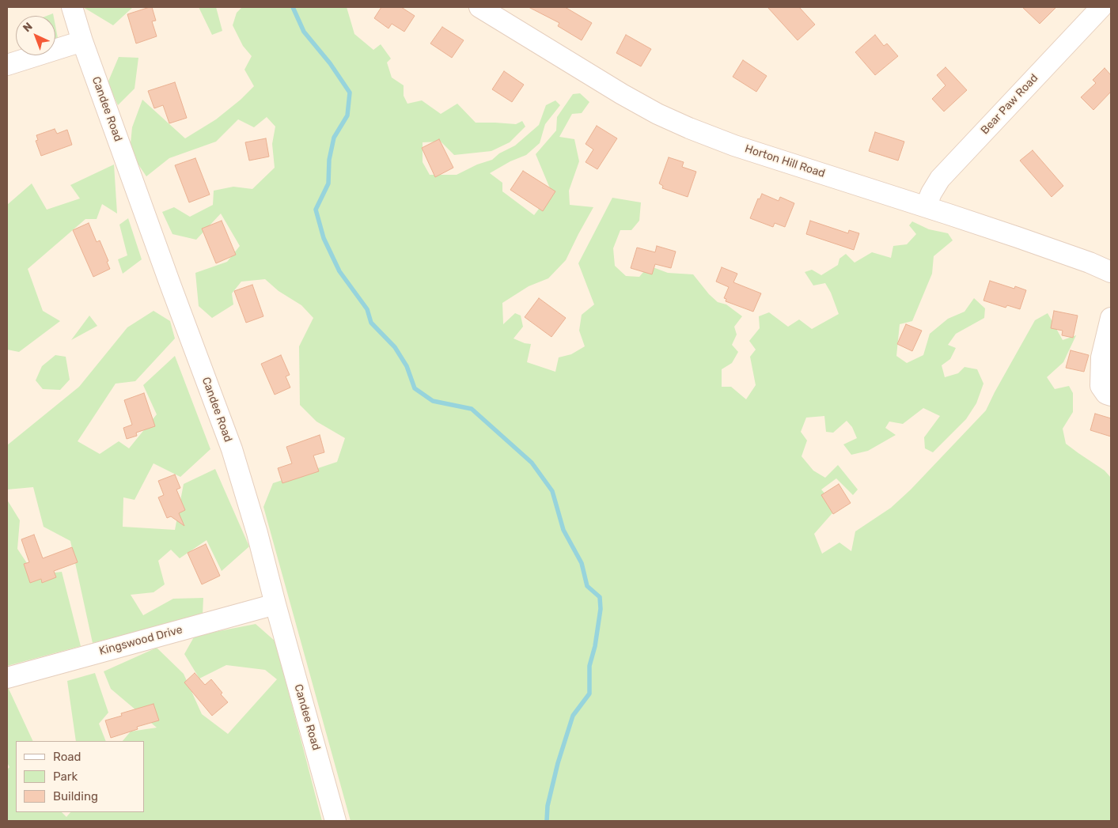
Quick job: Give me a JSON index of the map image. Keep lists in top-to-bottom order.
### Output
{
  "streets": {
    "street": [
      "Bear Paw Road",
      "Candee Road",
      "Horton Hill Road",
      "Kingswood Drive"
    ]
  },
  "crossings": [
    ["Bear Paw Road", "Horton Hill Road"],
    ["Candee Road", "Kingswood Drive"]
  ],
  "legend": ["Road", "Park", "Building"],
  "north": "top left"
}
